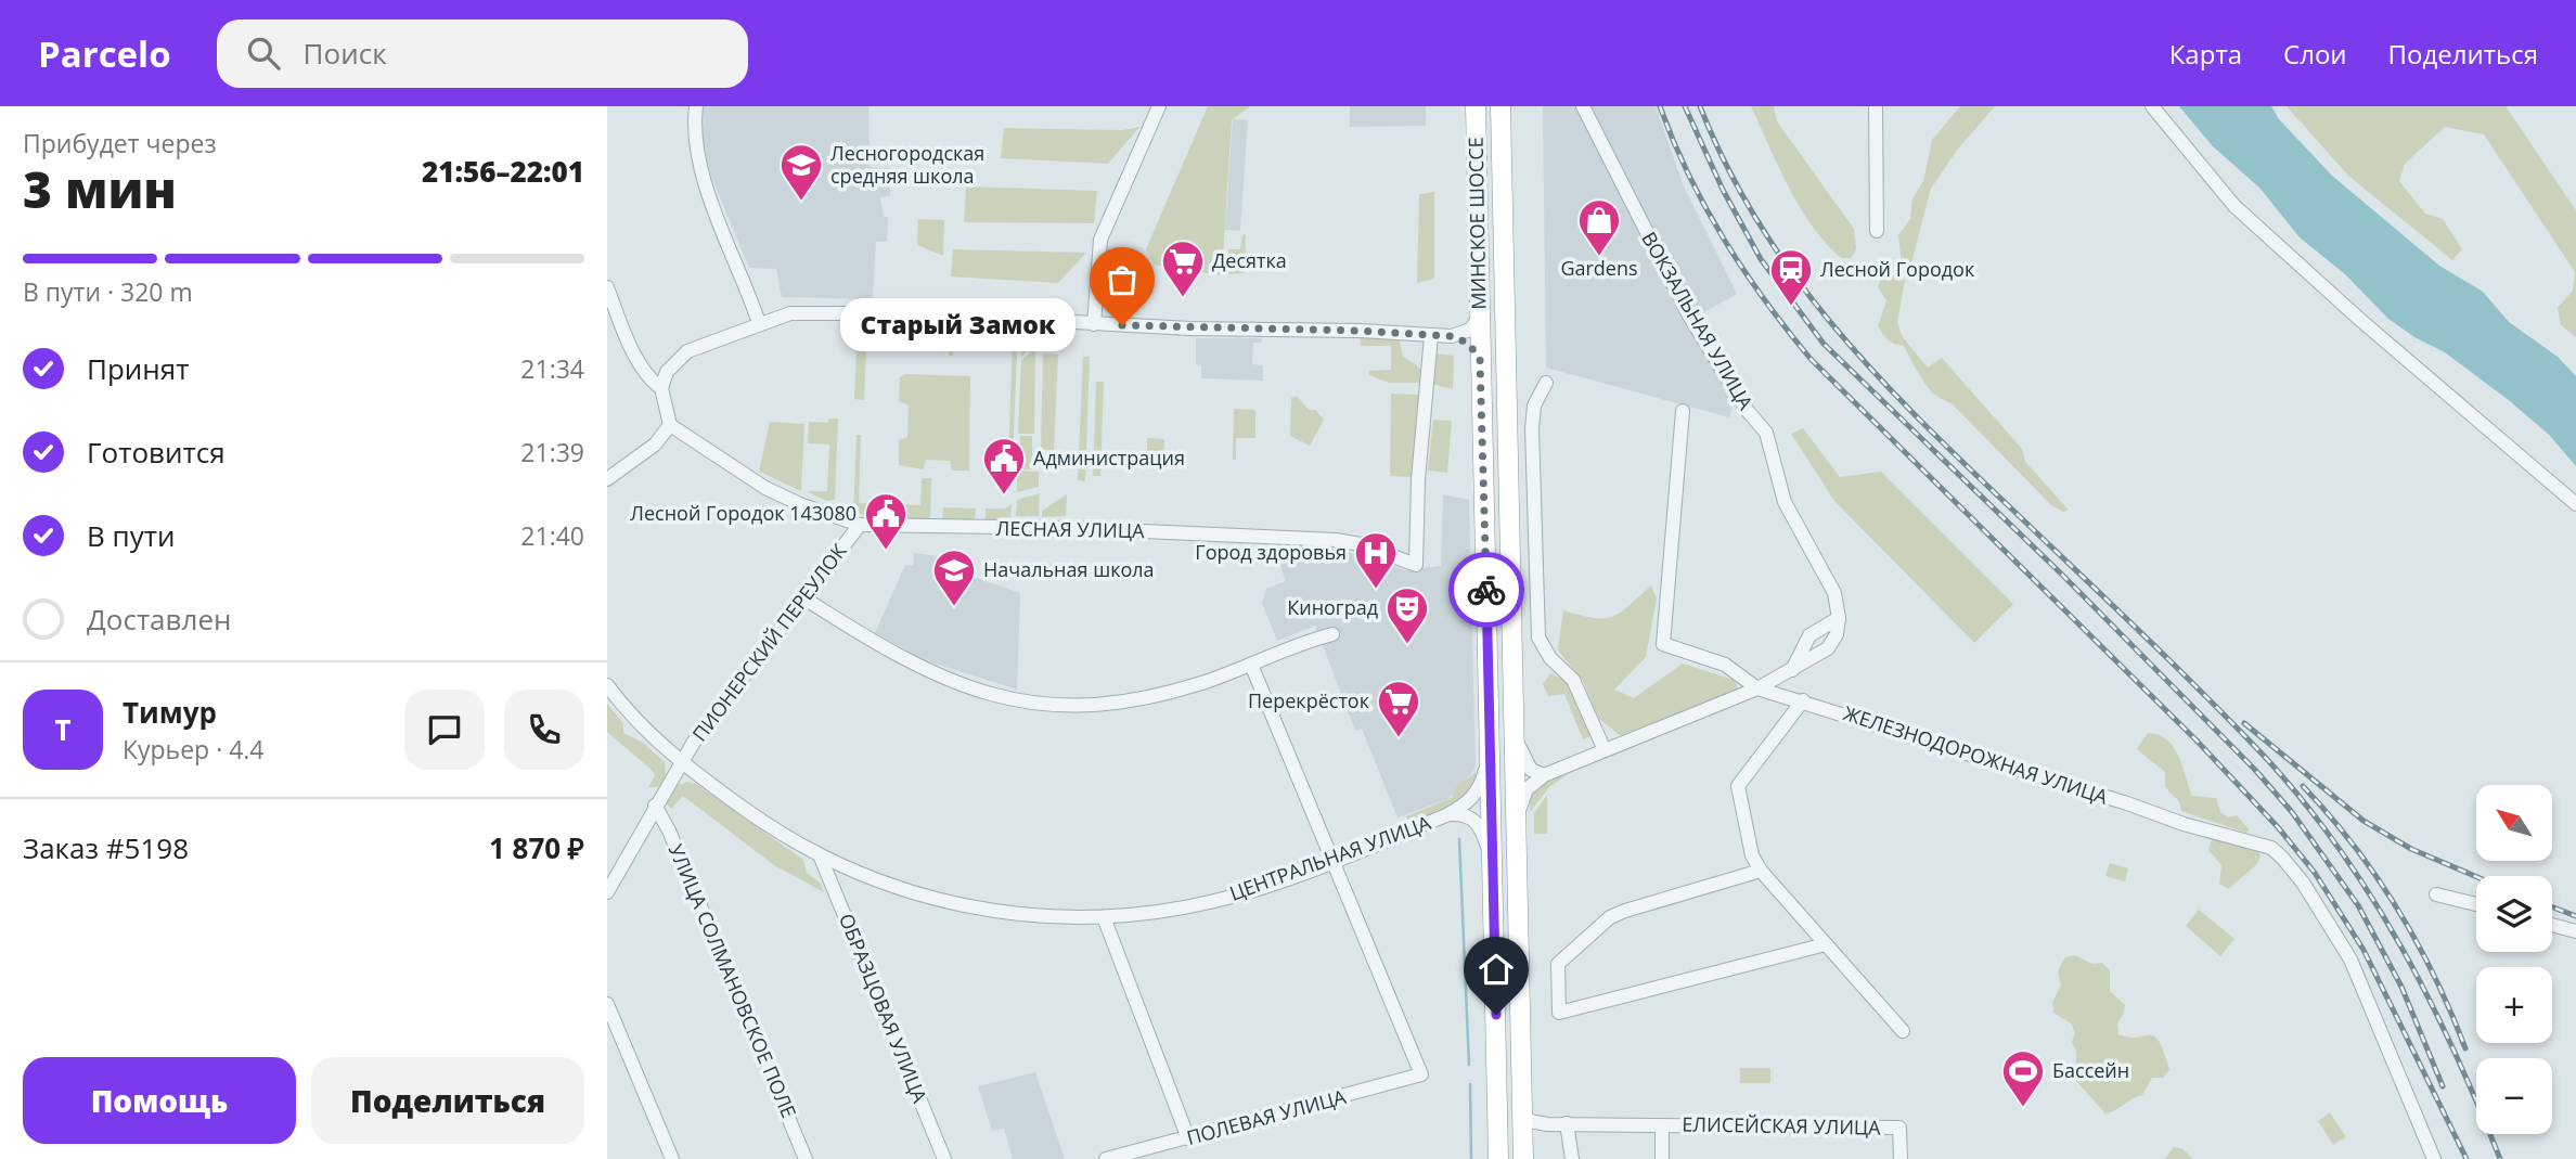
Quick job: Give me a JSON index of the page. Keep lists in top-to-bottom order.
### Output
{
  "streets": {
    "highway": ["МИНСКОЕ ШОССЕ"],
    "street": [
      "ВОКЗАЛЬНАЯ УЛИЦА",
      "ЛЕСНАЯ УЛИЦА",
      "ПИОНЕРСКИЙ ПЕРЕУЛОК",
      "ЖЕЛЕЗНОДОРОЖНАЯ УЛИЦА",
      "ЦЕНТРАЛЬНАЯ УЛИЦА",
      "УЛИЦА СОЛМАНОВСКОЕ ПОЛЕ",
      "ОБРАЗЦОВАЯ УЛИЦА",
      "ПОЛЕВАЯ УЛИЦА",
      "ЕЛИСЕЙСКАЯ УЛИЦА"
    ]
  },
  "crossings": [
    ["МИНСКОЕ ШОССЕ", "ЦЕНТРАЛЬНАЯ УЛИЦА"],
    ["ЛЕСНАЯ УЛИЦА", "ПИОНЕРСКИЙ ПЕРЕУЛОК"],
    ["ПИОНЕРСКИЙ ПЕРЕУЛОК", "ЦЕНТРАЛЬНАЯ УЛИЦА"],
    ["ЦЕНТРАЛЬНАЯ УЛИЦА", "ОБРАЗЦОВАЯ УЛИЦА"],
    ["ЦЕНТРАЛЬНАЯ УЛИЦА", "ПОЛЕВАЯ УЛИЦА"]
  ],
  "places": {
    "school or university": ["Лесногородская средняя школа", "Начальная школа"],
    "shop": ["Gardens"],
    "supermarket": ["Десятка", "Перекрёсток"],
    "station": ["Лесной Городок"],
    "other": ["Старый Замок"],
    "public building": ["Администрация", "Лесной Городок 143080"],
    "hospital": ["Город здоровья"],
    "theatre": ["Киноград"],
    "sports": ["Бассейн"]
  },
  "north": "top left",
  "page": {
    "header": "Parcelo",
    "search": "Поиск",
    "nav": ["Карта", "Слои", "Поделиться"],
    "heading": ["3 мин", "Прибудет через", "21:56–22:01"],
    "panel": [
      "Тимур",
      "Курьер · 4.4",
      "Заказ #5198",
      "1 870 ₽"
    ],
    "bar": "В пути · 320 m",
    "bubble": "Старый Замок",
    "list": [
      ["Принят", "21:34"],
      ["Готовится", "21:39"],
      ["В пути", "21:40"],
      "Доставлен"
    ],
    "round": "Т",
    "map_buttons": ["+", "−"],
    "buttons": ["Помощь", "Поделиться"]
  }
}
